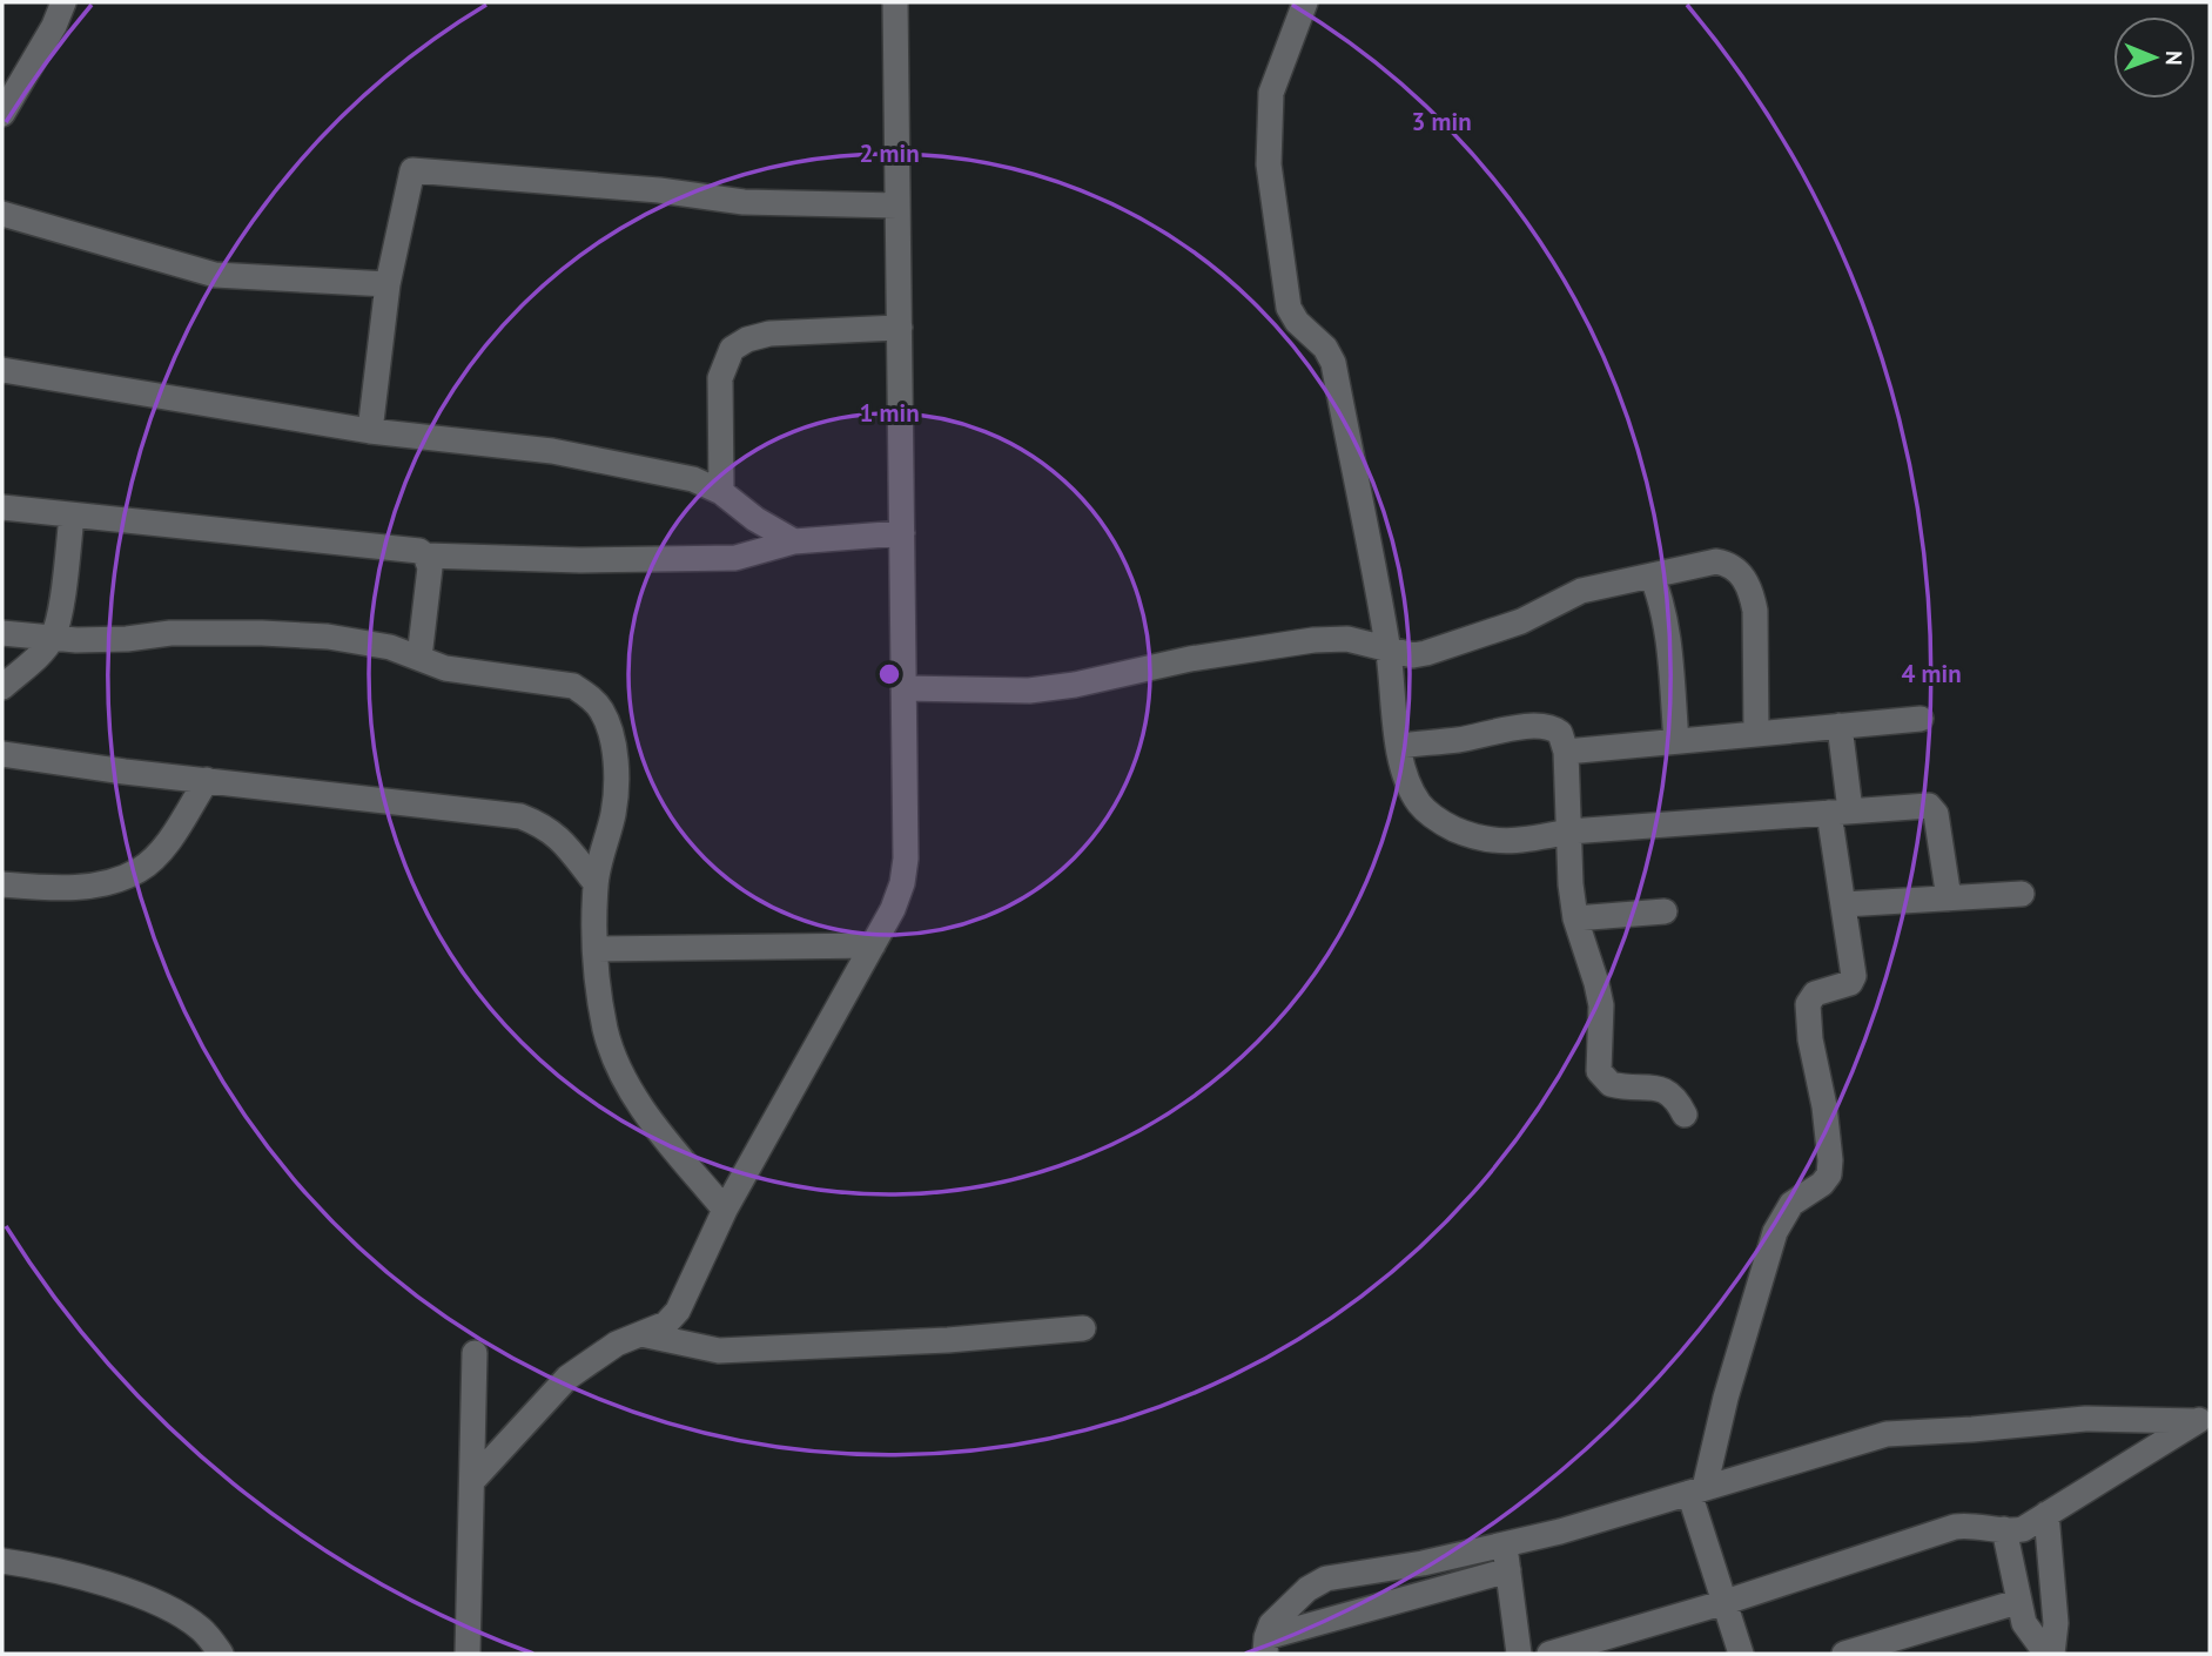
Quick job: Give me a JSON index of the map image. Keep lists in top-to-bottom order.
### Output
{
  "north": "right",
  "rings": [
    "3 min",
    "2 min",
    "1 min",
    "4 min"
  ]
}
